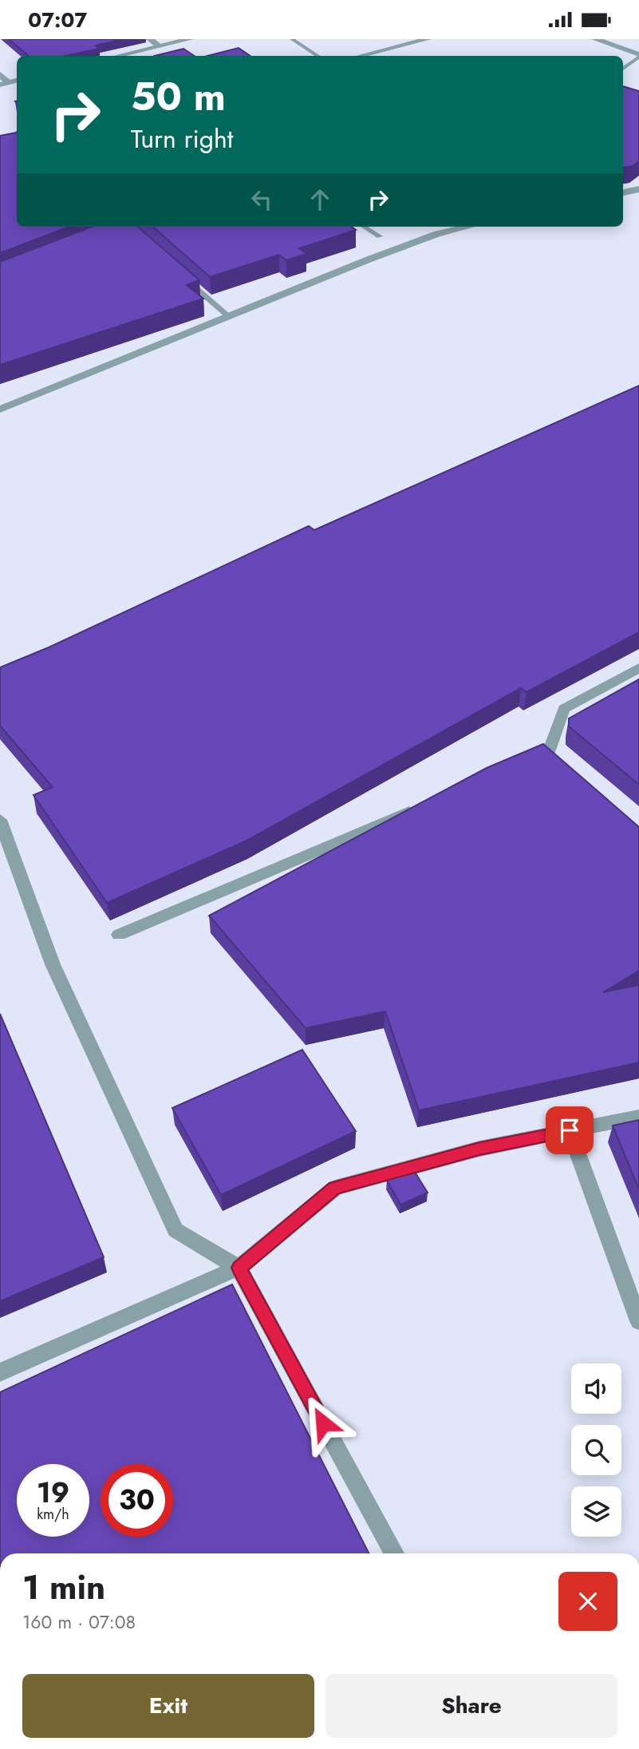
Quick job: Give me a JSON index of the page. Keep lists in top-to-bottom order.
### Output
{
  "page": {
    "status": "07:07",
    "turn": ["50 m", "Turn right"],
    "speed": "19 km/h",
    "limit": "30",
    "heading": ["1 min", "160 m · 07:08"],
    "buttons": ["Exit", "Share"]
  }
}
